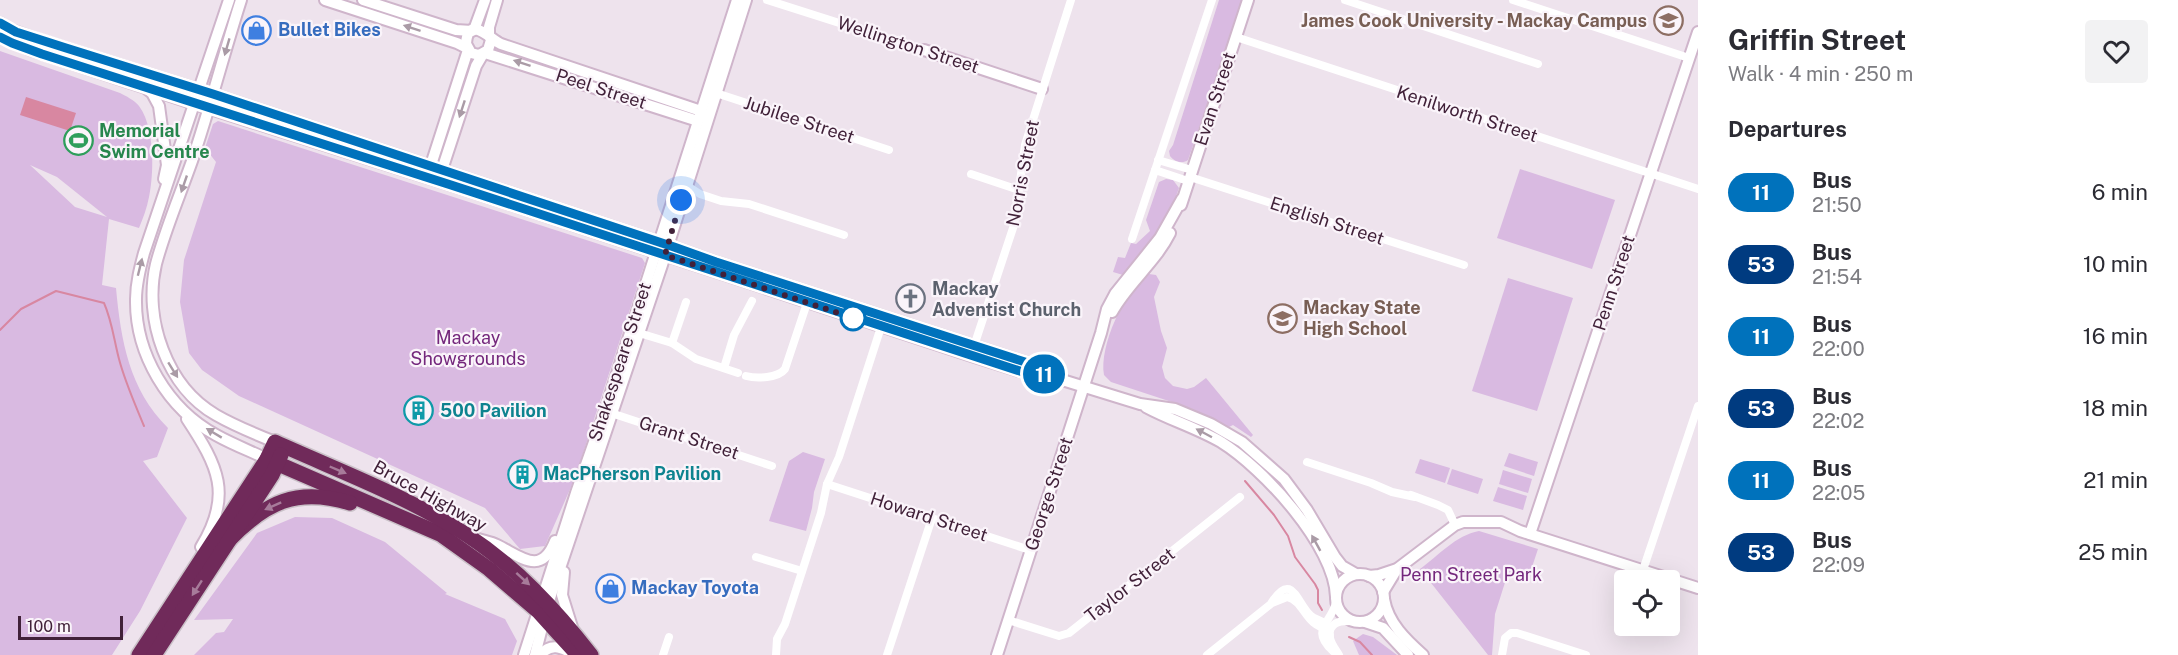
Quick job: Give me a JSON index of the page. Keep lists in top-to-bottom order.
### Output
{
  "streets": {
    "highway": ["Bruce Highway"],
    "street": [
      "Wellington Street",
      "Peel Street",
      "Evan Street",
      "Kenilworth Street",
      "Jubilee Street",
      "Norris Street",
      "English Street",
      "Penn Street",
      "Shakespeare Street",
      "Grant Street",
      "George Street",
      "Howard Street",
      "Taylor Street"
    ]
  },
  "crossings": [
    ["Wellington Street", "Norris Street"],
    ["Peel Street", "Shakespeare Street"],
    ["Evan Street", "Kenilworth Street"],
    ["Evan Street", "English Street"],
    ["Evan Street", "George Street"],
    ["Kenilworth Street", "Penn Street"],
    ["Jubilee Street", "Shakespeare Street"],
    ["Shakespeare Street", "Grant Street"],
    ["Shakespeare Street", "Bruce Highway"],
    ["George Street", "Howard Street"],
    ["George Street", "Taylor Street"]
  ],
  "parks": ["Mackay Showgrounds", "Penn Street Park"],
  "places": {
    "school or university": ["James Cook University - Mackay Campus", "Mackay State High School"],
    "shop": ["Bullet Bikes", "Mackay Toyota"],
    "sports": ["Memorial Swim Centre"],
    "church": ["Mackay Adventist Church"],
    "building": ["500 Pavilion", "MacPherson Pavilion"]
  },
  "lines": ["bus line 11"],
  "scale_bar": "100 m",
  "page": {
    "on_map": "11",
    "heading": [
      ["Griffin Street", "Walk · 4 min · 250 m"],
      "Departures"
    ],
    "list": [
      {
        "mark": "11",
        "name": "Bus",
        "note": "21:50",
        "value": "6 min"
      },
      {
        "mark": "53",
        "name": "Bus",
        "note": "21:54",
        "value": "10 min"
      },
      {
        "mark": "11",
        "name": "Bus",
        "note": "22:00",
        "value": "16 min"
      },
      {
        "mark": "53",
        "name": "Bus",
        "note": "22:02",
        "value": "18 min"
      },
      {
        "mark": "11",
        "name": "Bus",
        "note": "22:05",
        "value": "21 min"
      },
      {
        "mark": "53",
        "name": "Bus",
        "note": "22:09",
        "value": "25 min"
      }
    ],
    "scale": "100 m"
  }
}
